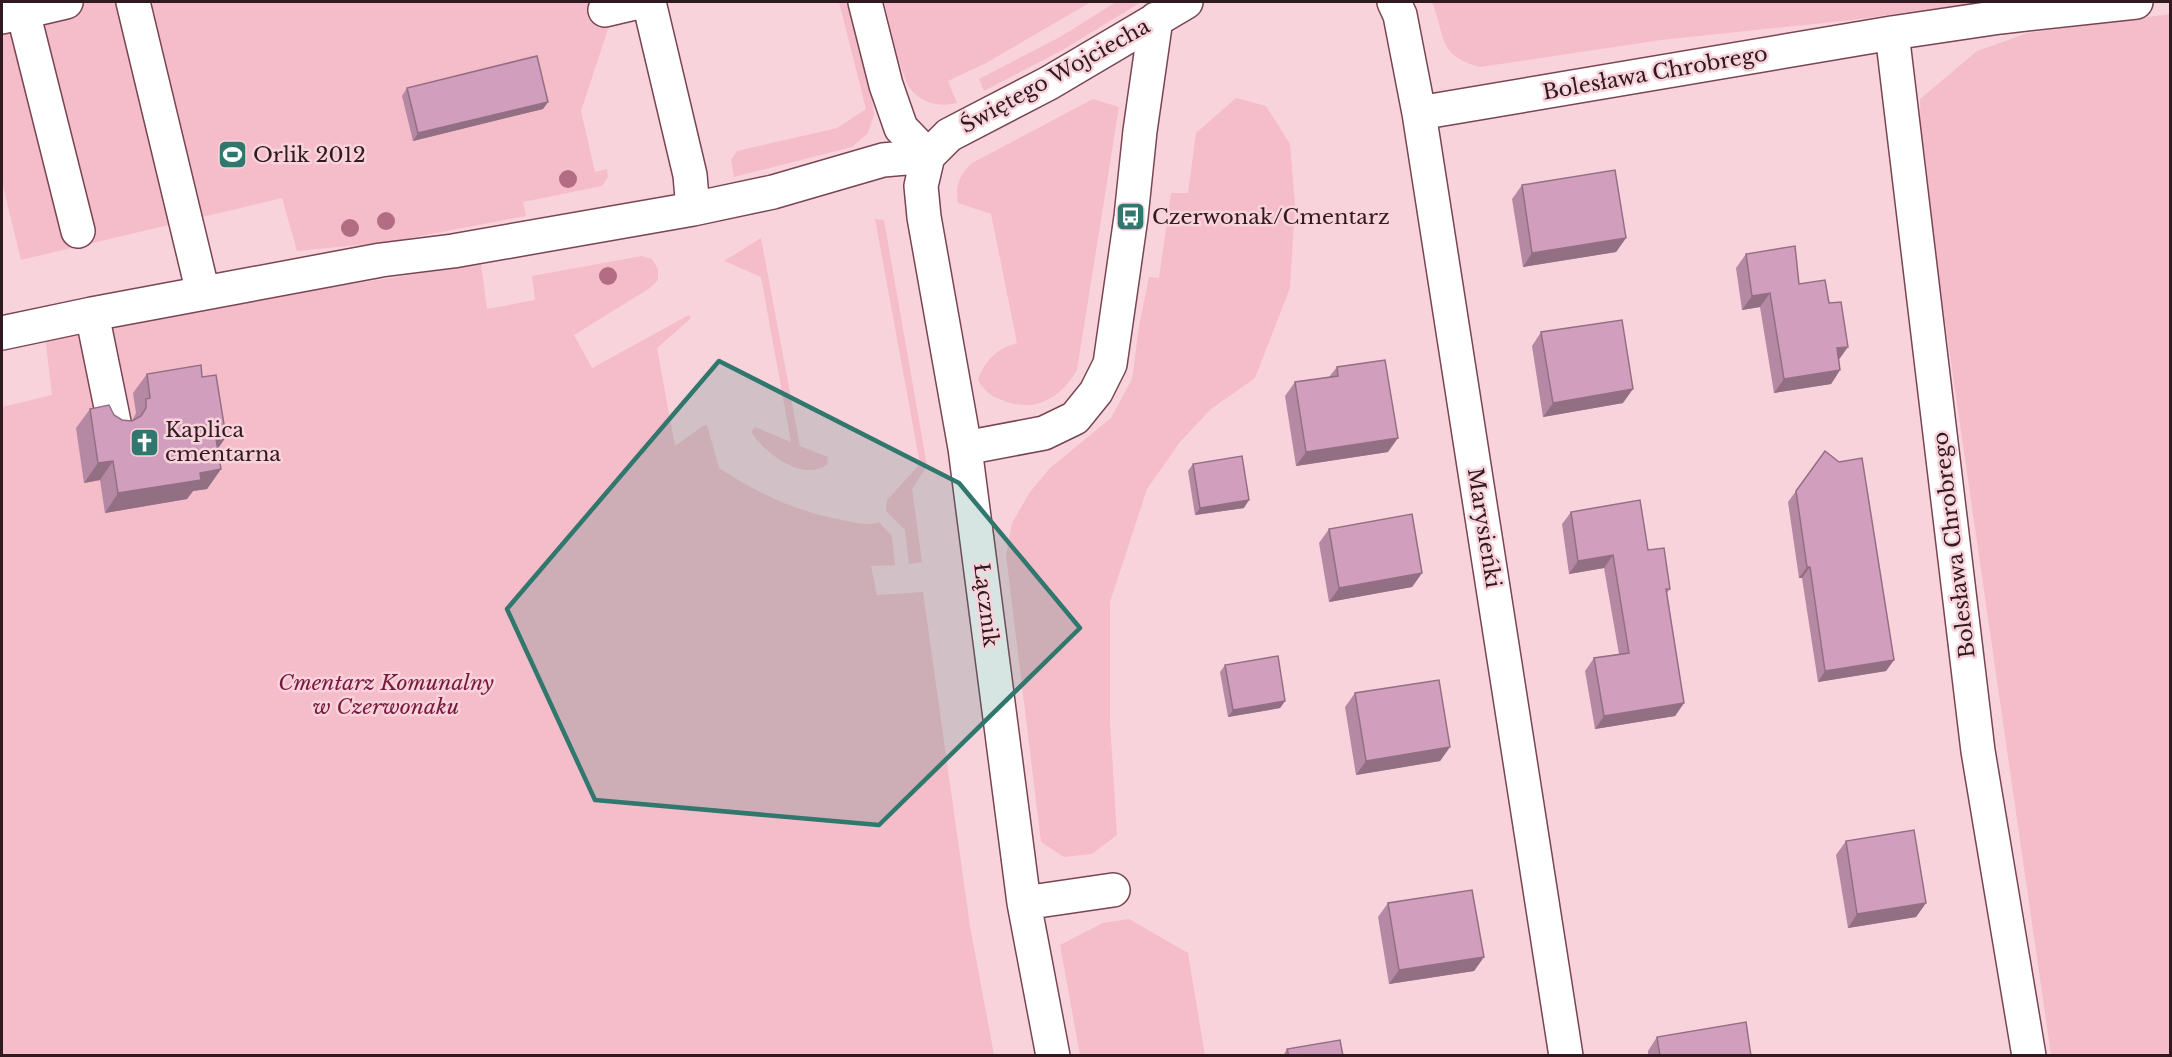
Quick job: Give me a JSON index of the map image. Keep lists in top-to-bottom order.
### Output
{
  "streets": {
    "street": [
      "Bolesława Chrobrego",
      "Świętego Wojciecha",
      "Marysieńki",
      "Łącznik"
    ]
  },
  "crossings": [
    ["Bolesława Chrobrego", "Marysieńki"],
    ["Świętego Wojciecha", "Łącznik"]
  ],
  "parks": ["Cmentarz Komunalny w Czerwonaku"],
  "places": {
    "sports": ["Orlik 2012"],
    "bus stop": ["Czerwonak/Cmentarz"],
    "church": ["Kaplica cmentarna"]
  }
}
